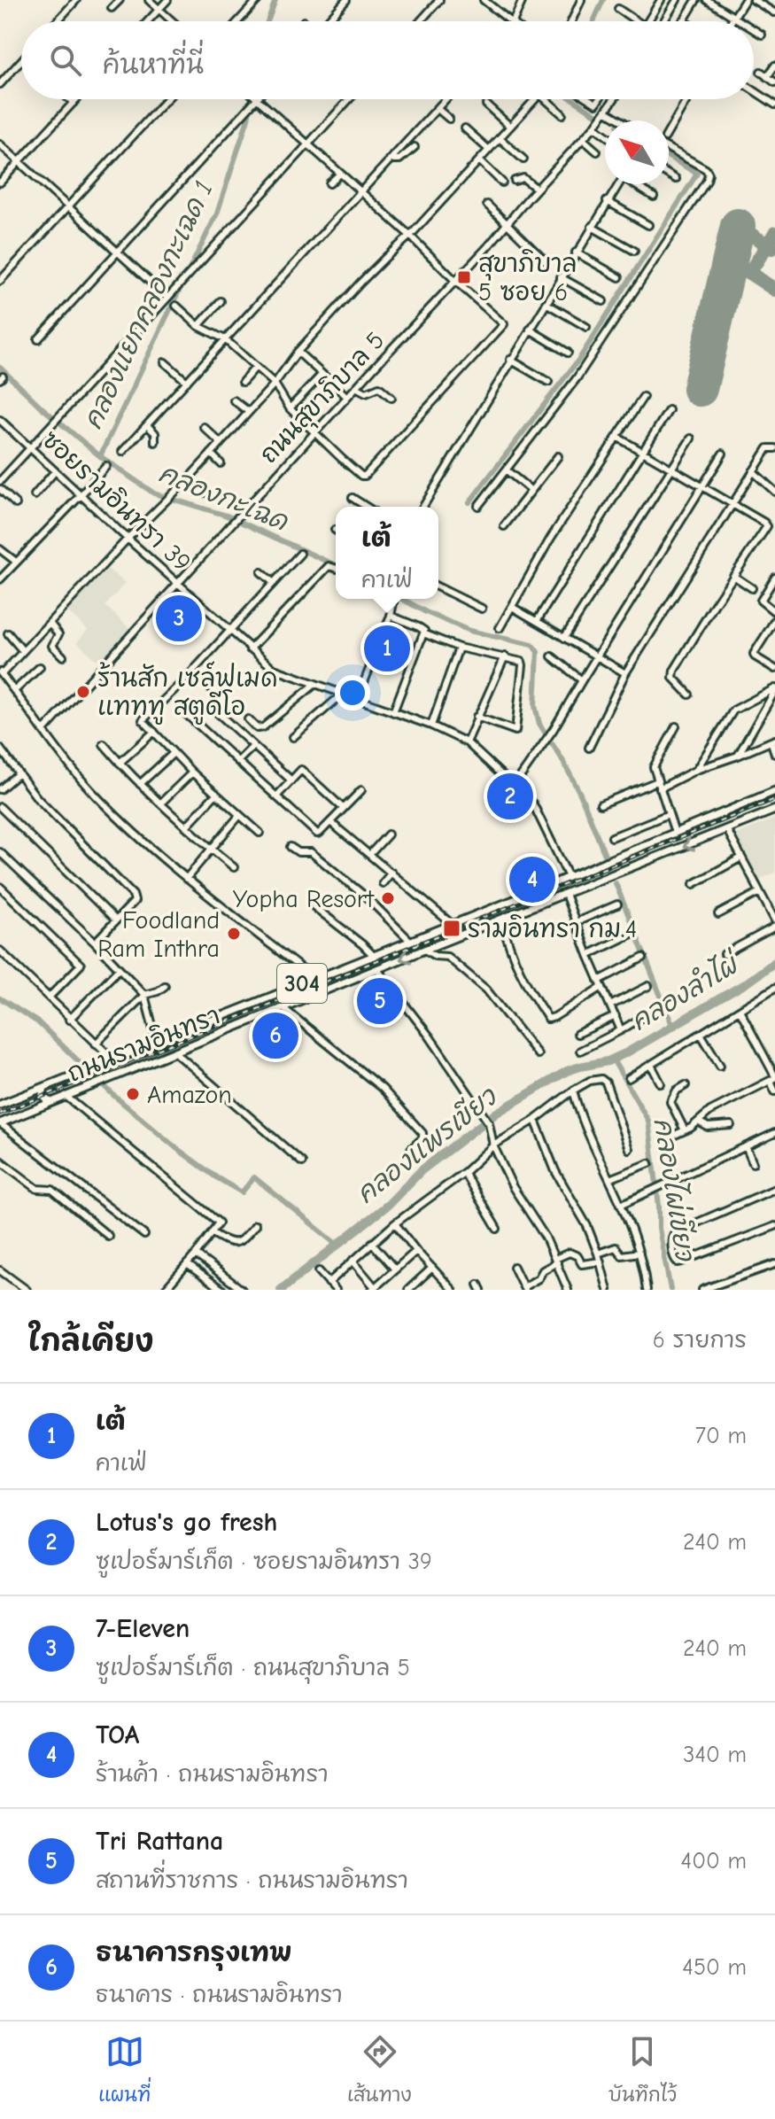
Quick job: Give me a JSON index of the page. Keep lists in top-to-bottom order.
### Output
{
  "streets": {
    "main road": ["304", "ถนนรามอินทรา"],
    "street": ["ถนนสุขาภิบาล 5", "ซอยรามอินทรา 39"]
  },
  "crossings": [
    ["ถนนสุขาภิบาล 5", "ซอยรามอินทรา 39"],
    ["ซอยรามอินทรา 39", "ถนนรามอินทรา"]
  ],
  "water": [
    "คลองแยกคลองกะเฉด 1",
    "คลองกะเฉด",
    "คลองลำไผ่",
    "คลองแพรเขียว",
    "คลองไผ่เขียว"
  ],
  "places": {
    "transit": ["สุขาภิบาล 5 ซอย 6", "รามอินทรา กม.4"],
    "other": [
      "ร้านสัก เซล์ฟเมด แทททู สตูดีโอ",
      "Yopha Resort",
      "Foodland Ram Inthra",
      "Amazon"
    ]
  },
  "north": "top left",
  "page": {
    "search": "ค้นหาที่นี่",
    "popup": ["เต้", "คาเฟ่"],
    "pins": [
      "3",
      "1",
      "2",
      "4",
      "5",
      "6"
    ],
    "heading": ["ใกล้เคียง", "6 รายการ"],
    "list": [
      {
        "mark": "1",
        "name": "เต้",
        "note": "คาเฟ่",
        "value": "70 m"
      },
      {
        "mark": "2",
        "name": "Lotus's go fresh",
        "note": "ซูเปอร์มาร์เก็ต · ซอยรามอินทรา 39",
        "value": "240 m"
      },
      {
        "mark": "3",
        "name": "7-Eleven",
        "note": "ซูเปอร์มาร์เก็ต · ถนนสุขาภิบาล 5",
        "value": "240 m"
      },
      {
        "mark": "4",
        "name": "TOA",
        "note": "ร้านค้า · ถนนรามอินทรา",
        "value": "340 m"
      },
      {
        "mark": "5",
        "name": "Tri Rattana",
        "note": "สถานที่ราชการ · ถนนรามอินทรา",
        "value": "400 m"
      },
      {
        "mark": "6",
        "name": "ธนาคารกรุงเทพ",
        "note": "ธนาคาร · ถนนรามอินทรา",
        "value": "450 m"
      }
    ],
    "nav": ["แผนที่", "เส้นทาง", "บันทึกไว้"]
  }
}
